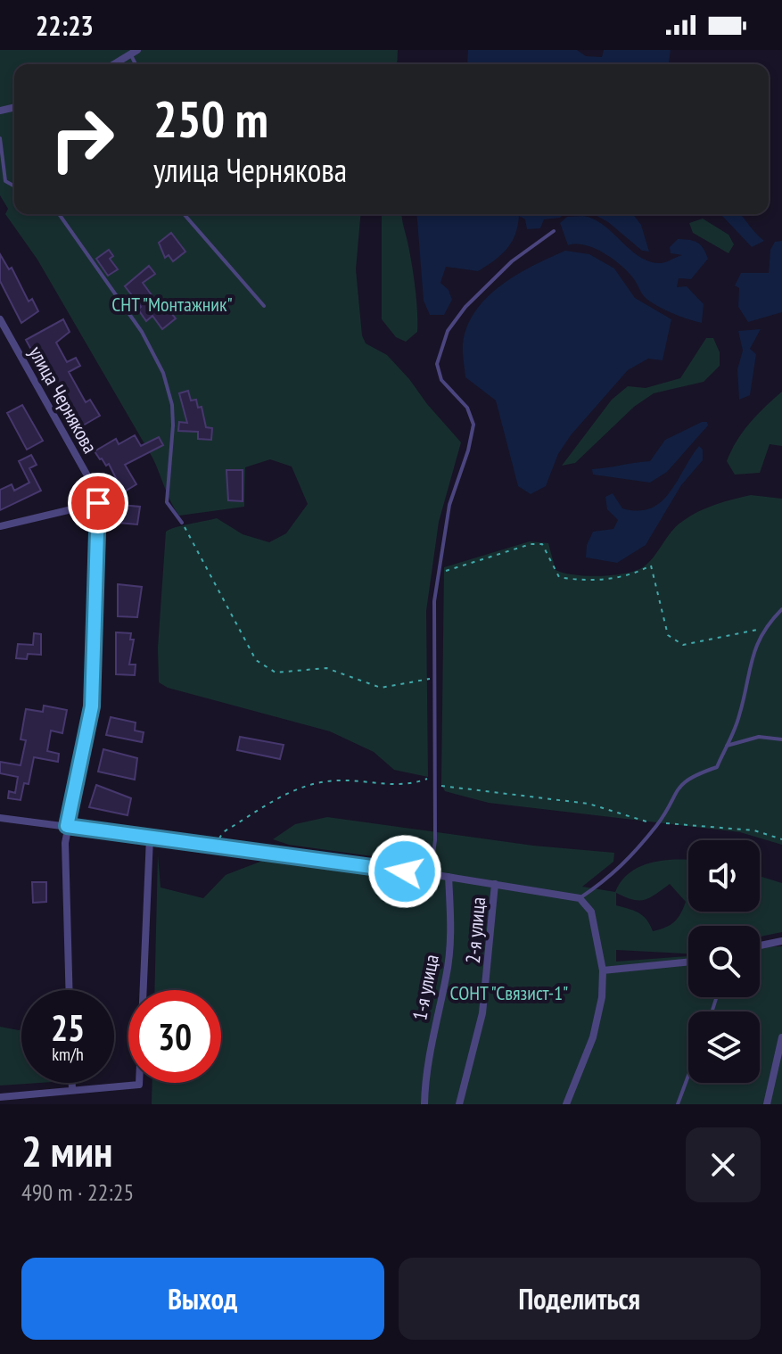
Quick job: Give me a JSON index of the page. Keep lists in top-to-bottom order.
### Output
{
  "streets": {
    "street": ["улица Чернякова", "2-я улица", "1-я улица"]
  },
  "parks": ["СНТ \"Монтажник\"", "СОНТ \"Связист-1\""],
  "page": {
    "status": "22:23",
    "turn": ["250 m", "улица Чернякова"],
    "speed": "25 km/h",
    "limit": "30",
    "heading": ["2 мин", "490 m · 22:25"],
    "buttons": ["Выход", "Поделиться"]
  }
}
